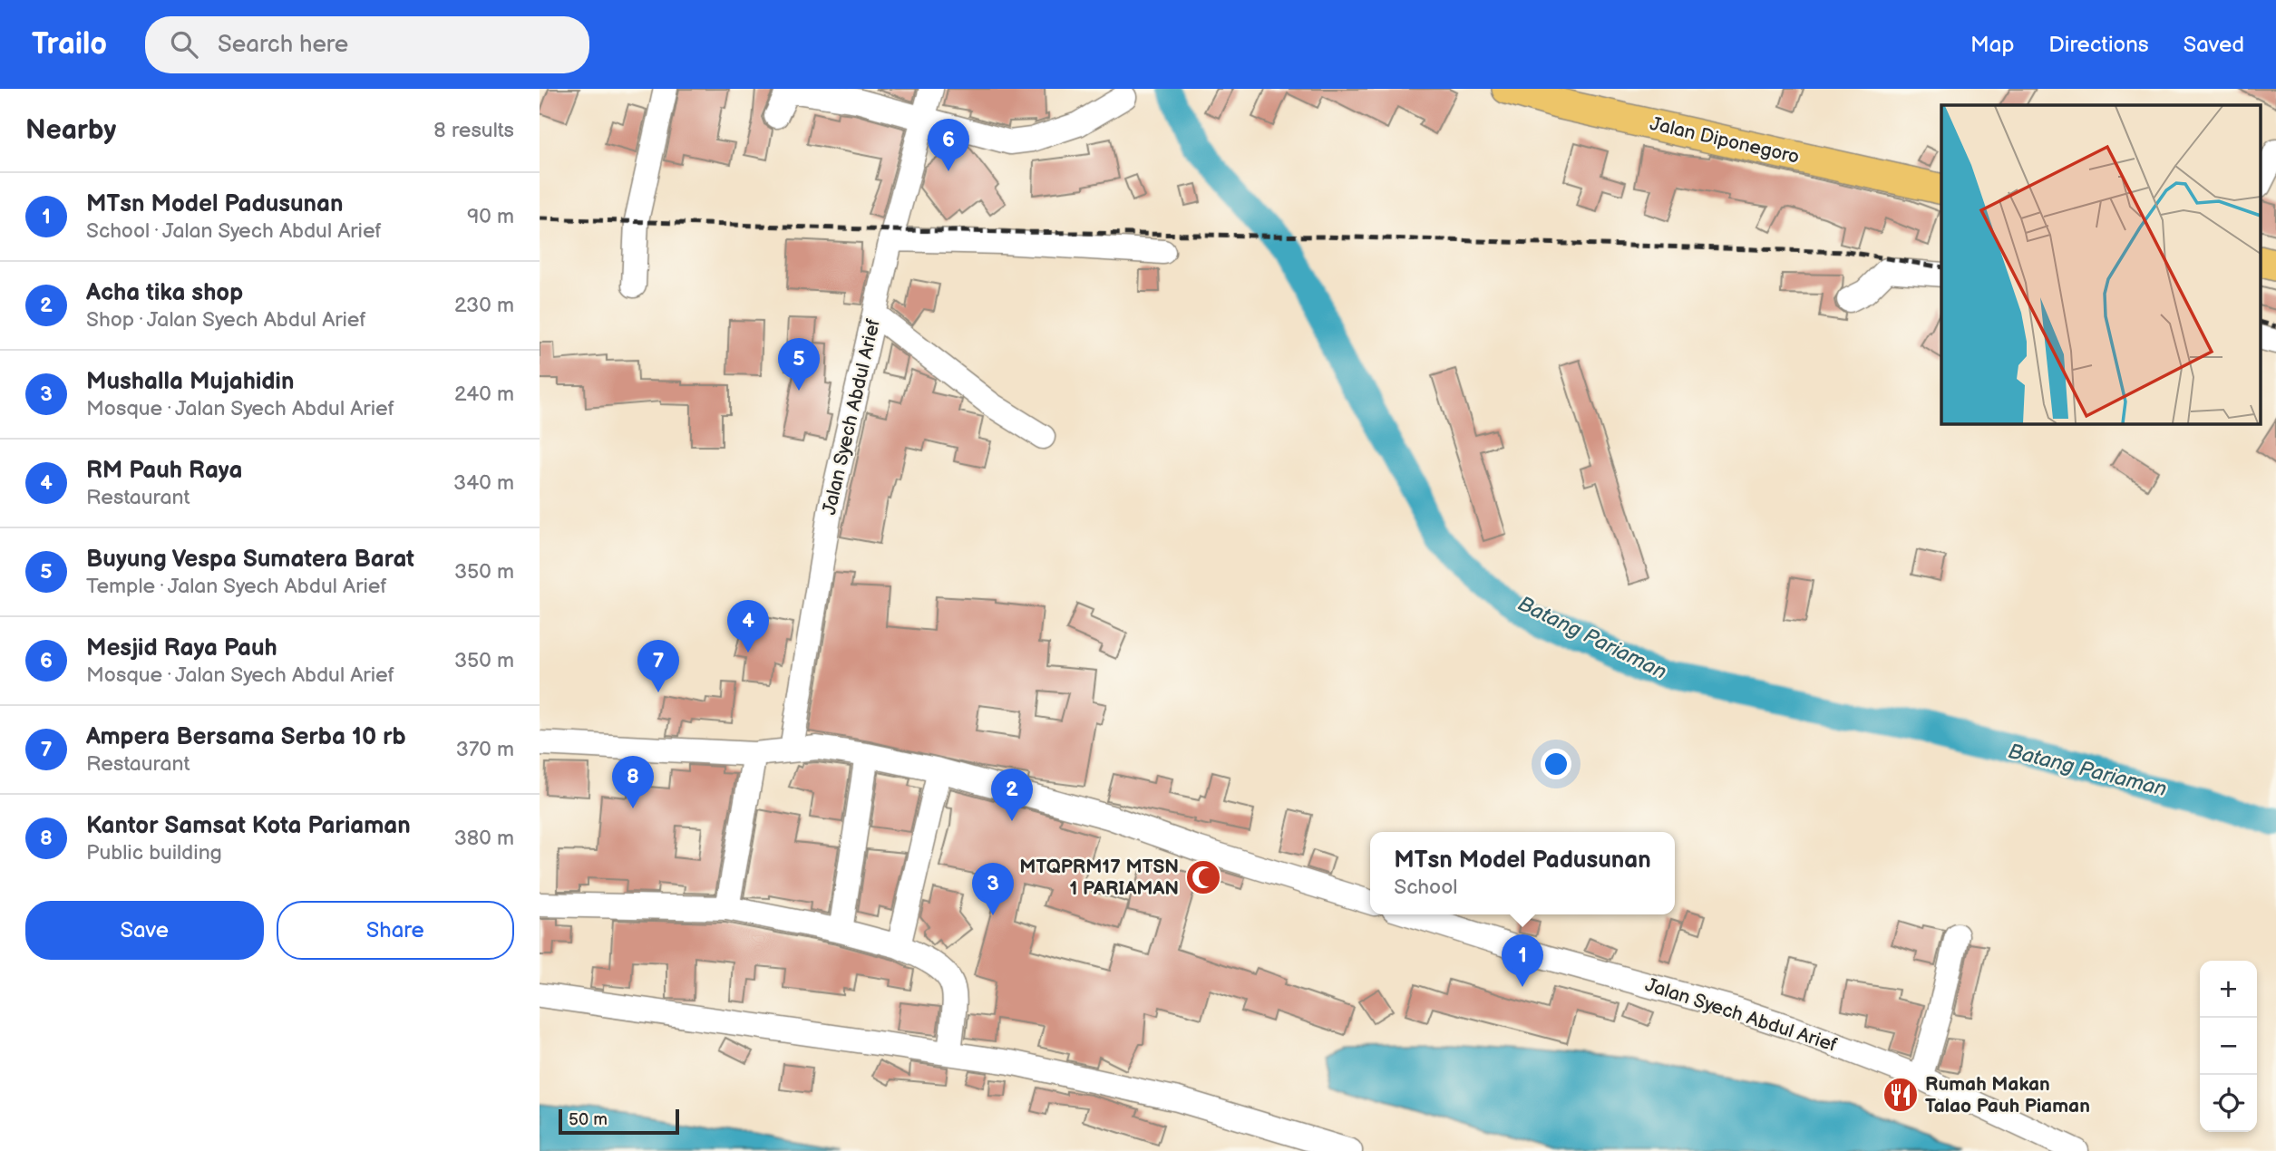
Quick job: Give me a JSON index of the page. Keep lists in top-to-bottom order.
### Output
{
  "streets": {
    "main road": ["Jalan Diponegoro"],
    "street": ["Jalan Syech Abdul Arief"]
  },
  "water": ["Batang Pariaman"],
  "places": {
    "mosque": ["MTQPRM17 MTSN 1 PARIAMAN"],
    "restaurant": ["Rumah Makan Talao Pauh Piaman"]
  },
  "scale_bar": "50 m",
  "page": {
    "header": "Trailo",
    "search": "Search here",
    "nav": ["Map", "Directions", "Saved"],
    "heading": ["Nearby", "8 results"],
    "pins": [
      "6",
      "5",
      "4",
      "7",
      "8",
      "2",
      "3",
      "1"
    ],
    "list": [
      {
        "mark": "1",
        "name": "MTsn Model Padusunan",
        "note": "School · Jalan Syech Abdul Arief",
        "value": "90 m"
      },
      {
        "mark": "2",
        "name": "Acha tika shop",
        "note": "Shop · Jalan Syech Abdul Arief",
        "value": "230 m"
      },
      {
        "mark": "3",
        "name": "Mushalla Mujahidin",
        "note": "Mosque · Jalan Syech Abdul Arief",
        "value": "240 m"
      },
      {
        "mark": "4",
        "name": "RM Pauh Raya",
        "note": "Restaurant",
        "value": "340 m"
      },
      {
        "mark": "5",
        "name": "Buyung Vespa Sumatera Barat",
        "note": "Temple · Jalan Syech Abdul Arief",
        "value": "350 m"
      },
      {
        "mark": "6",
        "name": "Mesjid Raya Pauh",
        "note": "Mosque · Jalan Syech Abdul Arief",
        "value": "350 m"
      },
      {
        "mark": "7",
        "name": "Ampera Bersama Serba 10 rb",
        "note": "Restaurant",
        "value": "370 m"
      },
      {
        "mark": "8",
        "name": "Kantor Samsat Kota Pariaman",
        "note": "Public building",
        "value": "380 m"
      }
    ],
    "popup": ["MTsn Model Padusunan", "School"],
    "buttons": ["Save", "Share"],
    "map_buttons": ["+", "−"],
    "scale": "50 m"
  }
}
